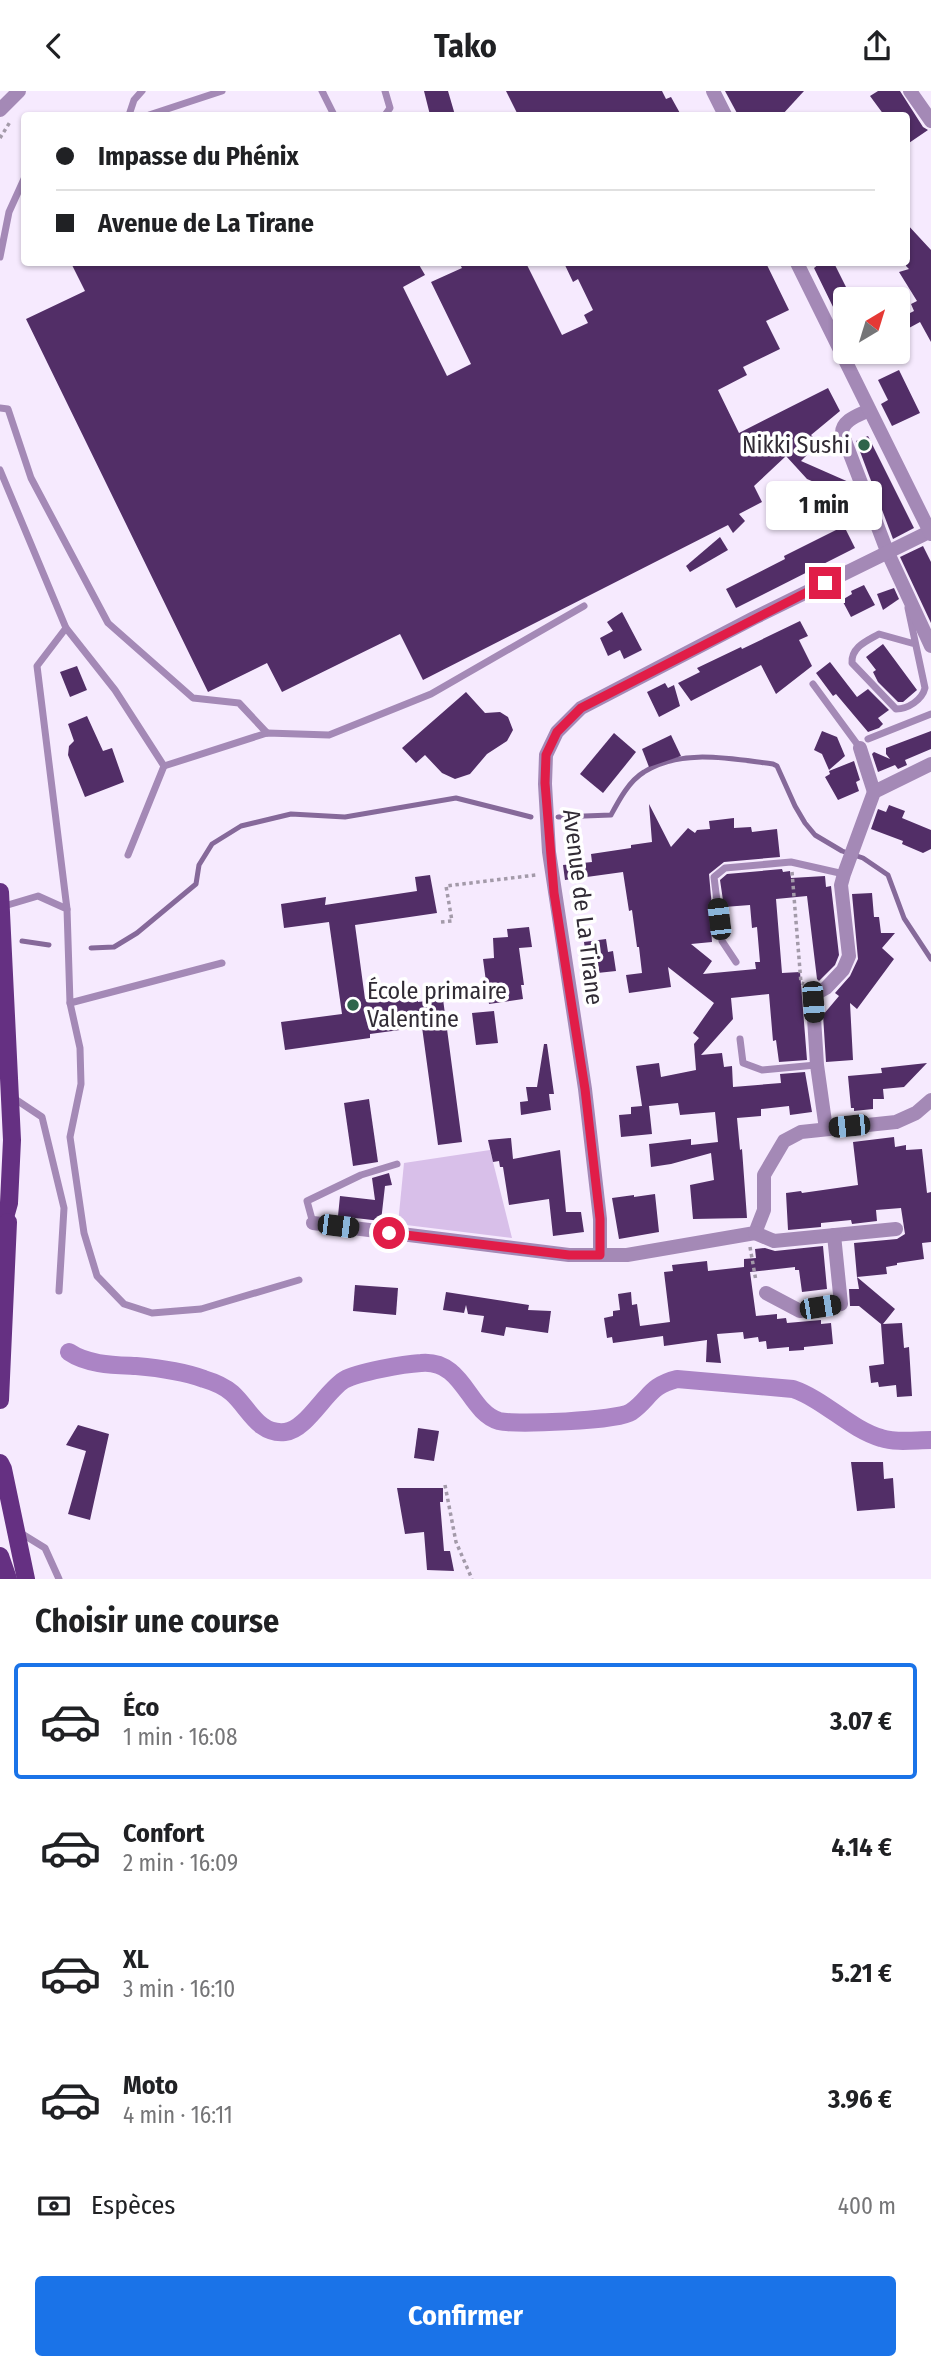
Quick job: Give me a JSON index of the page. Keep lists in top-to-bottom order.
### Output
{
  "streets": {
    "street": ["Avenue de La Tirane"]
  },
  "places": ["Nikki Sushi", "École primaire Valentine"],
  "north": "top right",
  "page": {
    "header": "Tako",
    "banner": ["Impasse du Phénix", "Avenue de La Tirane"],
    "bubble": "1 min",
    "heading": "Choisir une course",
    "list": [
      {
        "name": "Éco",
        "note": "1 min · 16:08",
        "value": "3.07 €"
      },
      {
        "name": "Confort",
        "note": "2 min · 16:09",
        "value": "4.14 €"
      },
      {
        "name": "XL",
        "note": "3 min · 16:10",
        "value": "5.21 €"
      },
      {
        "name": "Moto",
        "note": "4 min · 16:11",
        "value": "3.96 €"
      }
    ],
    "pay": ["Espèces", "400 m"],
    "buttons": "Confirmer"
  }
}
